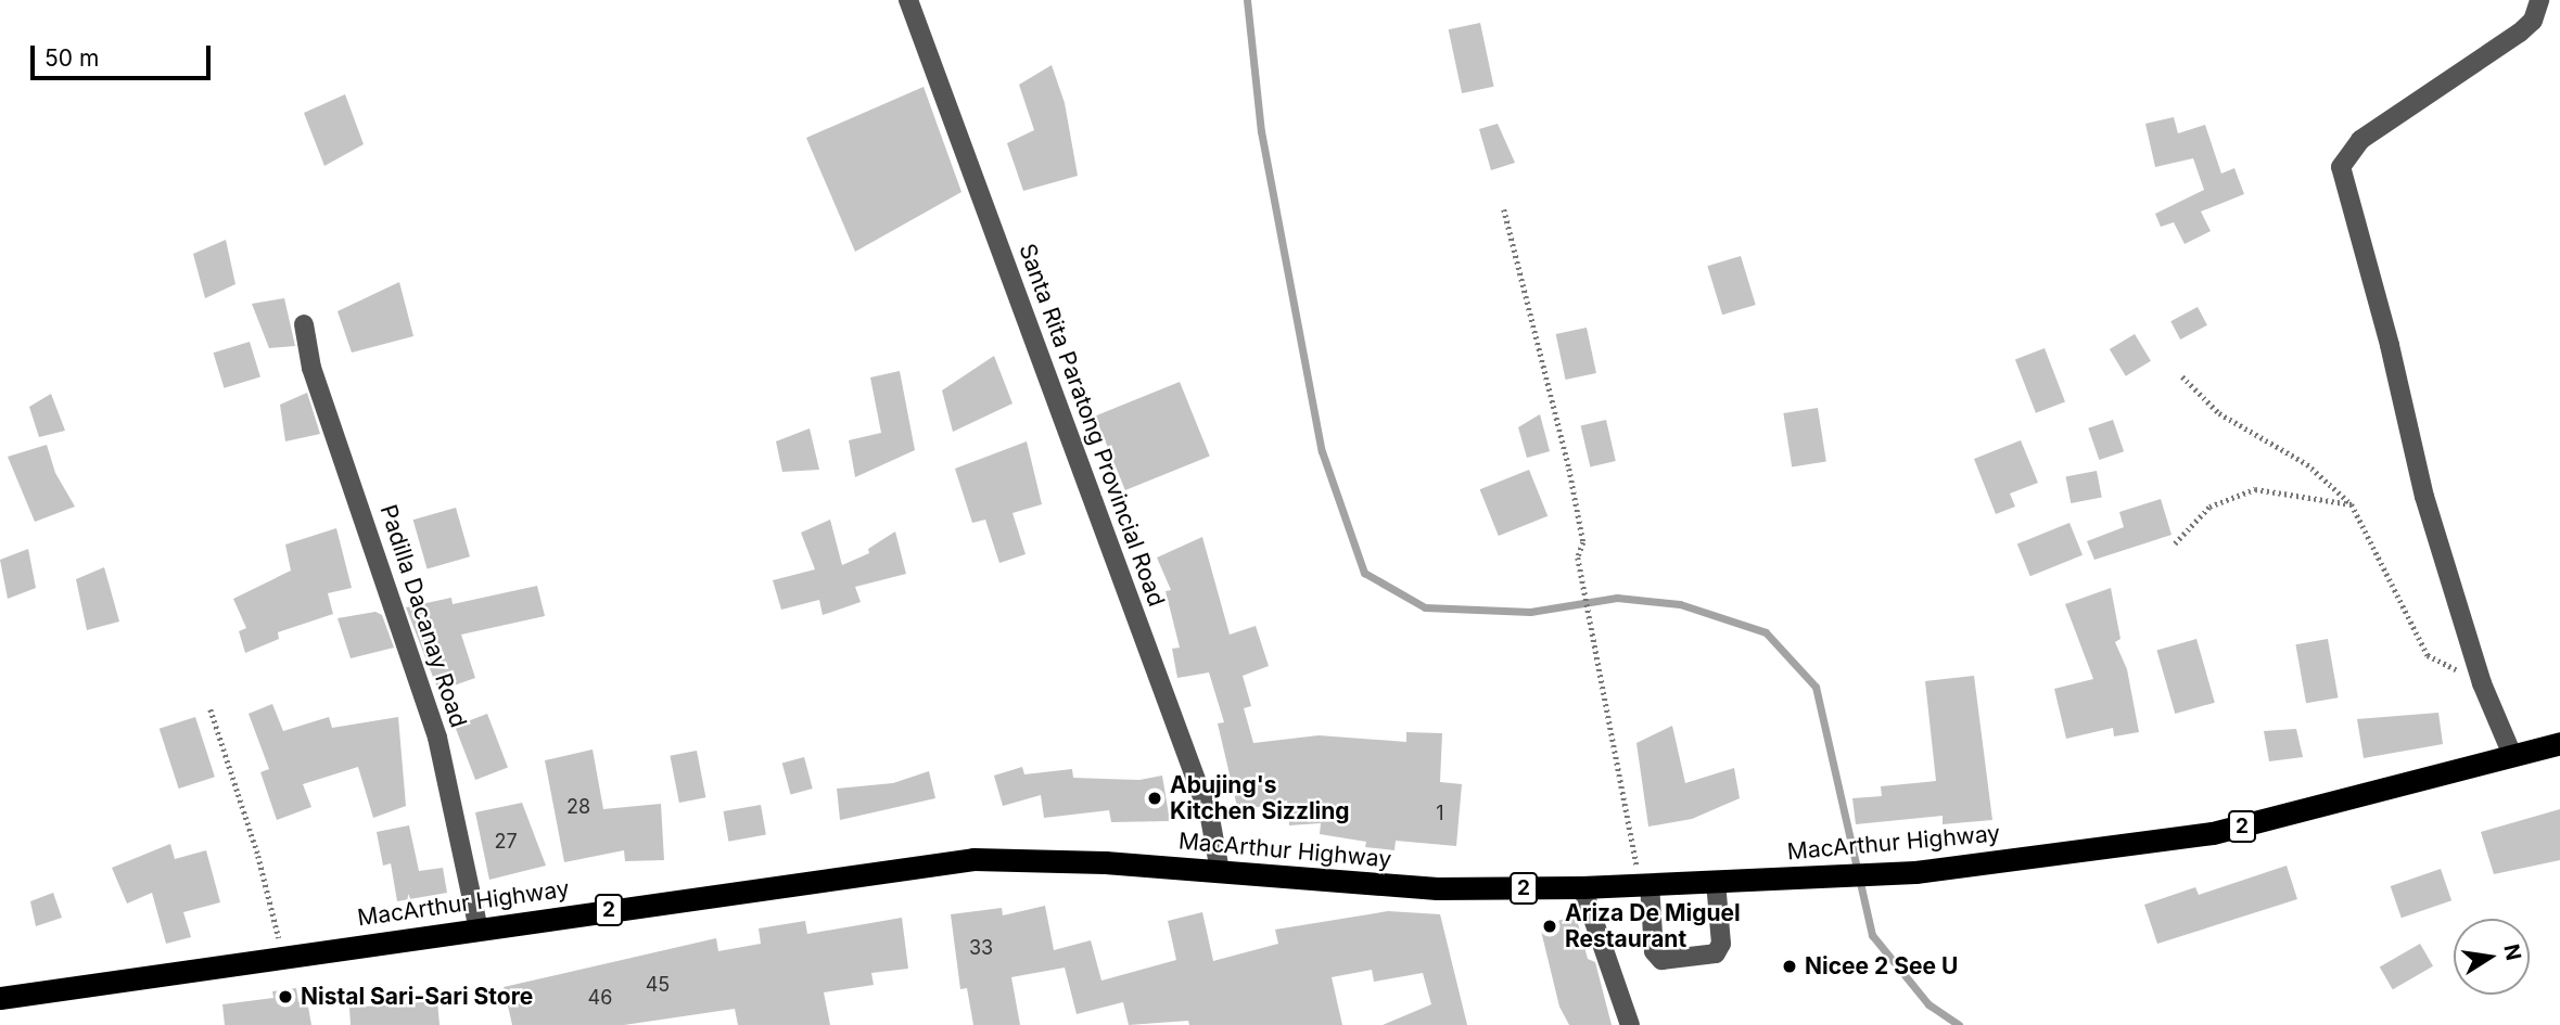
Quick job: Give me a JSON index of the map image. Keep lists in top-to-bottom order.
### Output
{
  "streets": {
    "highway": ["2", "MacArthur Highway"],
    "street": ["Santa Rita Paratong Provincial Road", "Padilla Dacanay Road"]
  },
  "crossings": [
    ["Santa Rita Paratong Provincial Road", "MacArthur Highway"],
    ["Padilla Dacanay Road", "MacArthur Highway"]
  ],
  "places": [
    "Abujing's Kitchen Sizzling",
    "Ariza De Miguel Restaurant",
    "Nicee 2 See U",
    "Nistal Sari-Sari Store"
  ],
  "house_numbers": [
    "28",
    "1",
    "27",
    "33",
    "45",
    "46"
  ],
  "scale_bar": "50 m",
  "north": "right"
}
